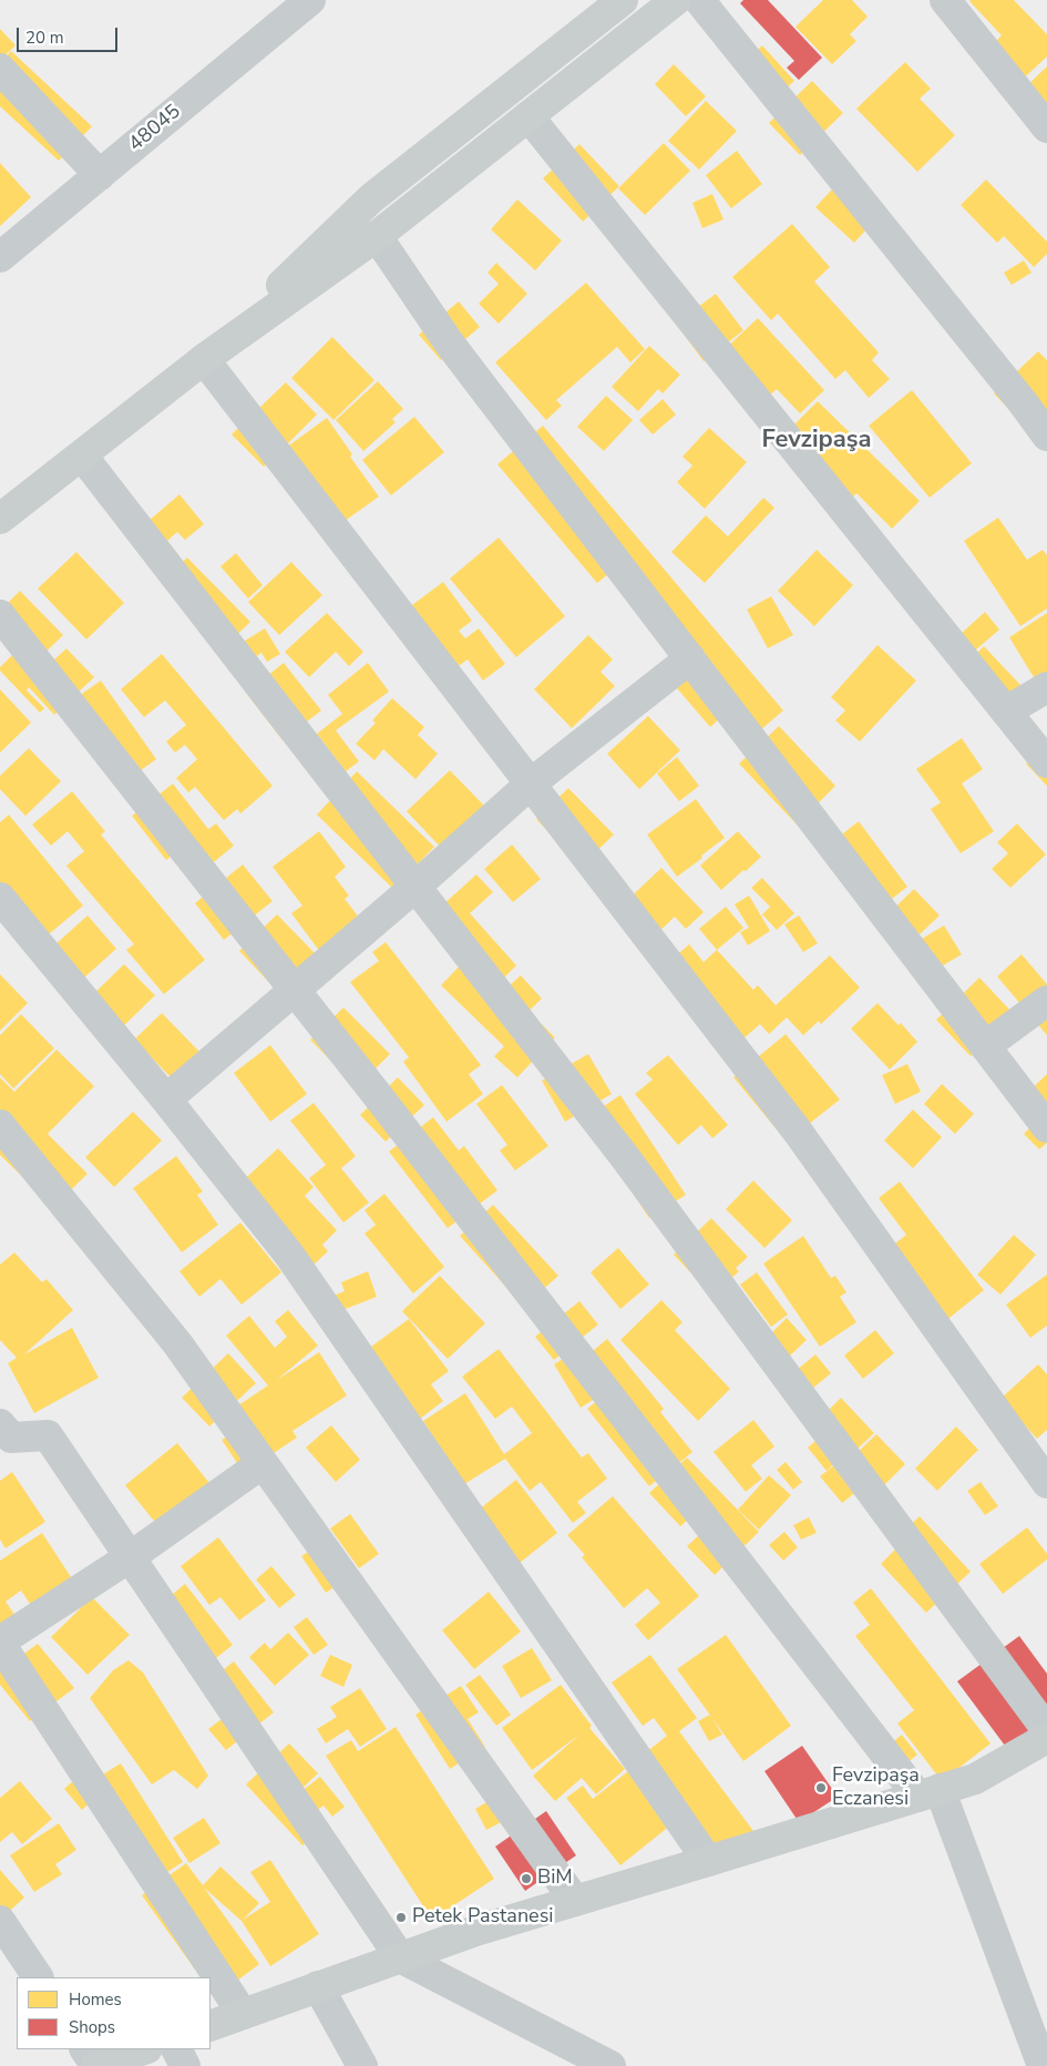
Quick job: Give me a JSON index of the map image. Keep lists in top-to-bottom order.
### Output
{
  "streets": {
    "street": ["48045"]
  },
  "districts": ["Fevzipaşa"],
  "places": ["Fevzipaşa Eczanesi", "BiM", "Petek Pastanesi"],
  "legend": ["Homes", "Shops"],
  "scale_bar": "20 m"
}
